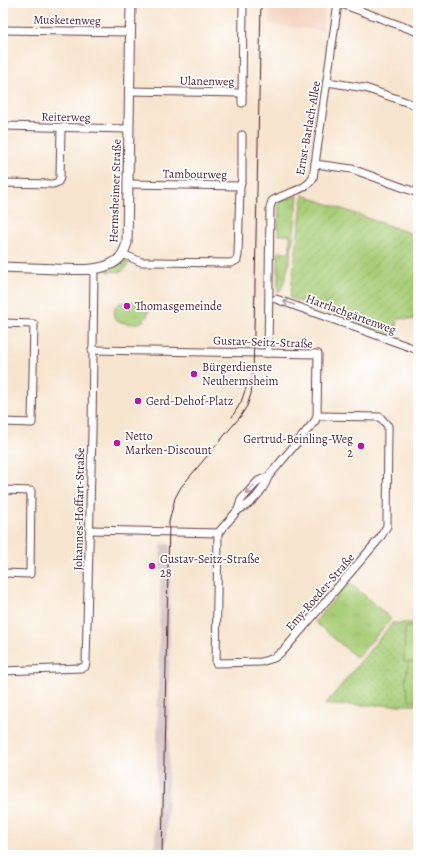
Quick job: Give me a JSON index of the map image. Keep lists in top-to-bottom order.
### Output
{
  "streets": {
    "street": [
      "Musketenweg",
      "Ulanenweg",
      "Reiterweg",
      "Ernst-Barlach-Allee",
      "Tambourweg",
      "Hermsheimer Straße",
      "Harrlachgärtenweg",
      "Gustav-Seitz-Straße",
      "Johannes-Hoffart-Straße",
      "Emy-Roeder-Straße"
    ]
  },
  "crossings": [
    ["Musketenweg", "Hermsheimer Straße"],
    ["Ulanenweg", "Hermsheimer Straße"],
    ["Reiterweg", "Hermsheimer Straße"],
    ["Ernst-Barlach-Allee", "Gustav-Seitz-Straße"],
    ["Tambourweg", "Hermsheimer Straße"],
    ["Hermsheimer Straße", "Johannes-Hoffart-Straße"],
    ["Gustav-Seitz-Straße", "Johannes-Hoffart-Straße"],
    ["Gustav-Seitz-Straße", "Emy-Roeder-Straße"]
  ],
  "one_way": ["Harrlachgärtenweg"],
  "places": [
    "Thomasgemeinde",
    "Bürgerdienste Neuhermsheim",
    "Gerd-Dehof-Platz",
    "Netto Marken-Discount",
    "Gertrud-Beinling-Weg 2",
    "Gustav-Seitz-Straße 28"
  ]
}
